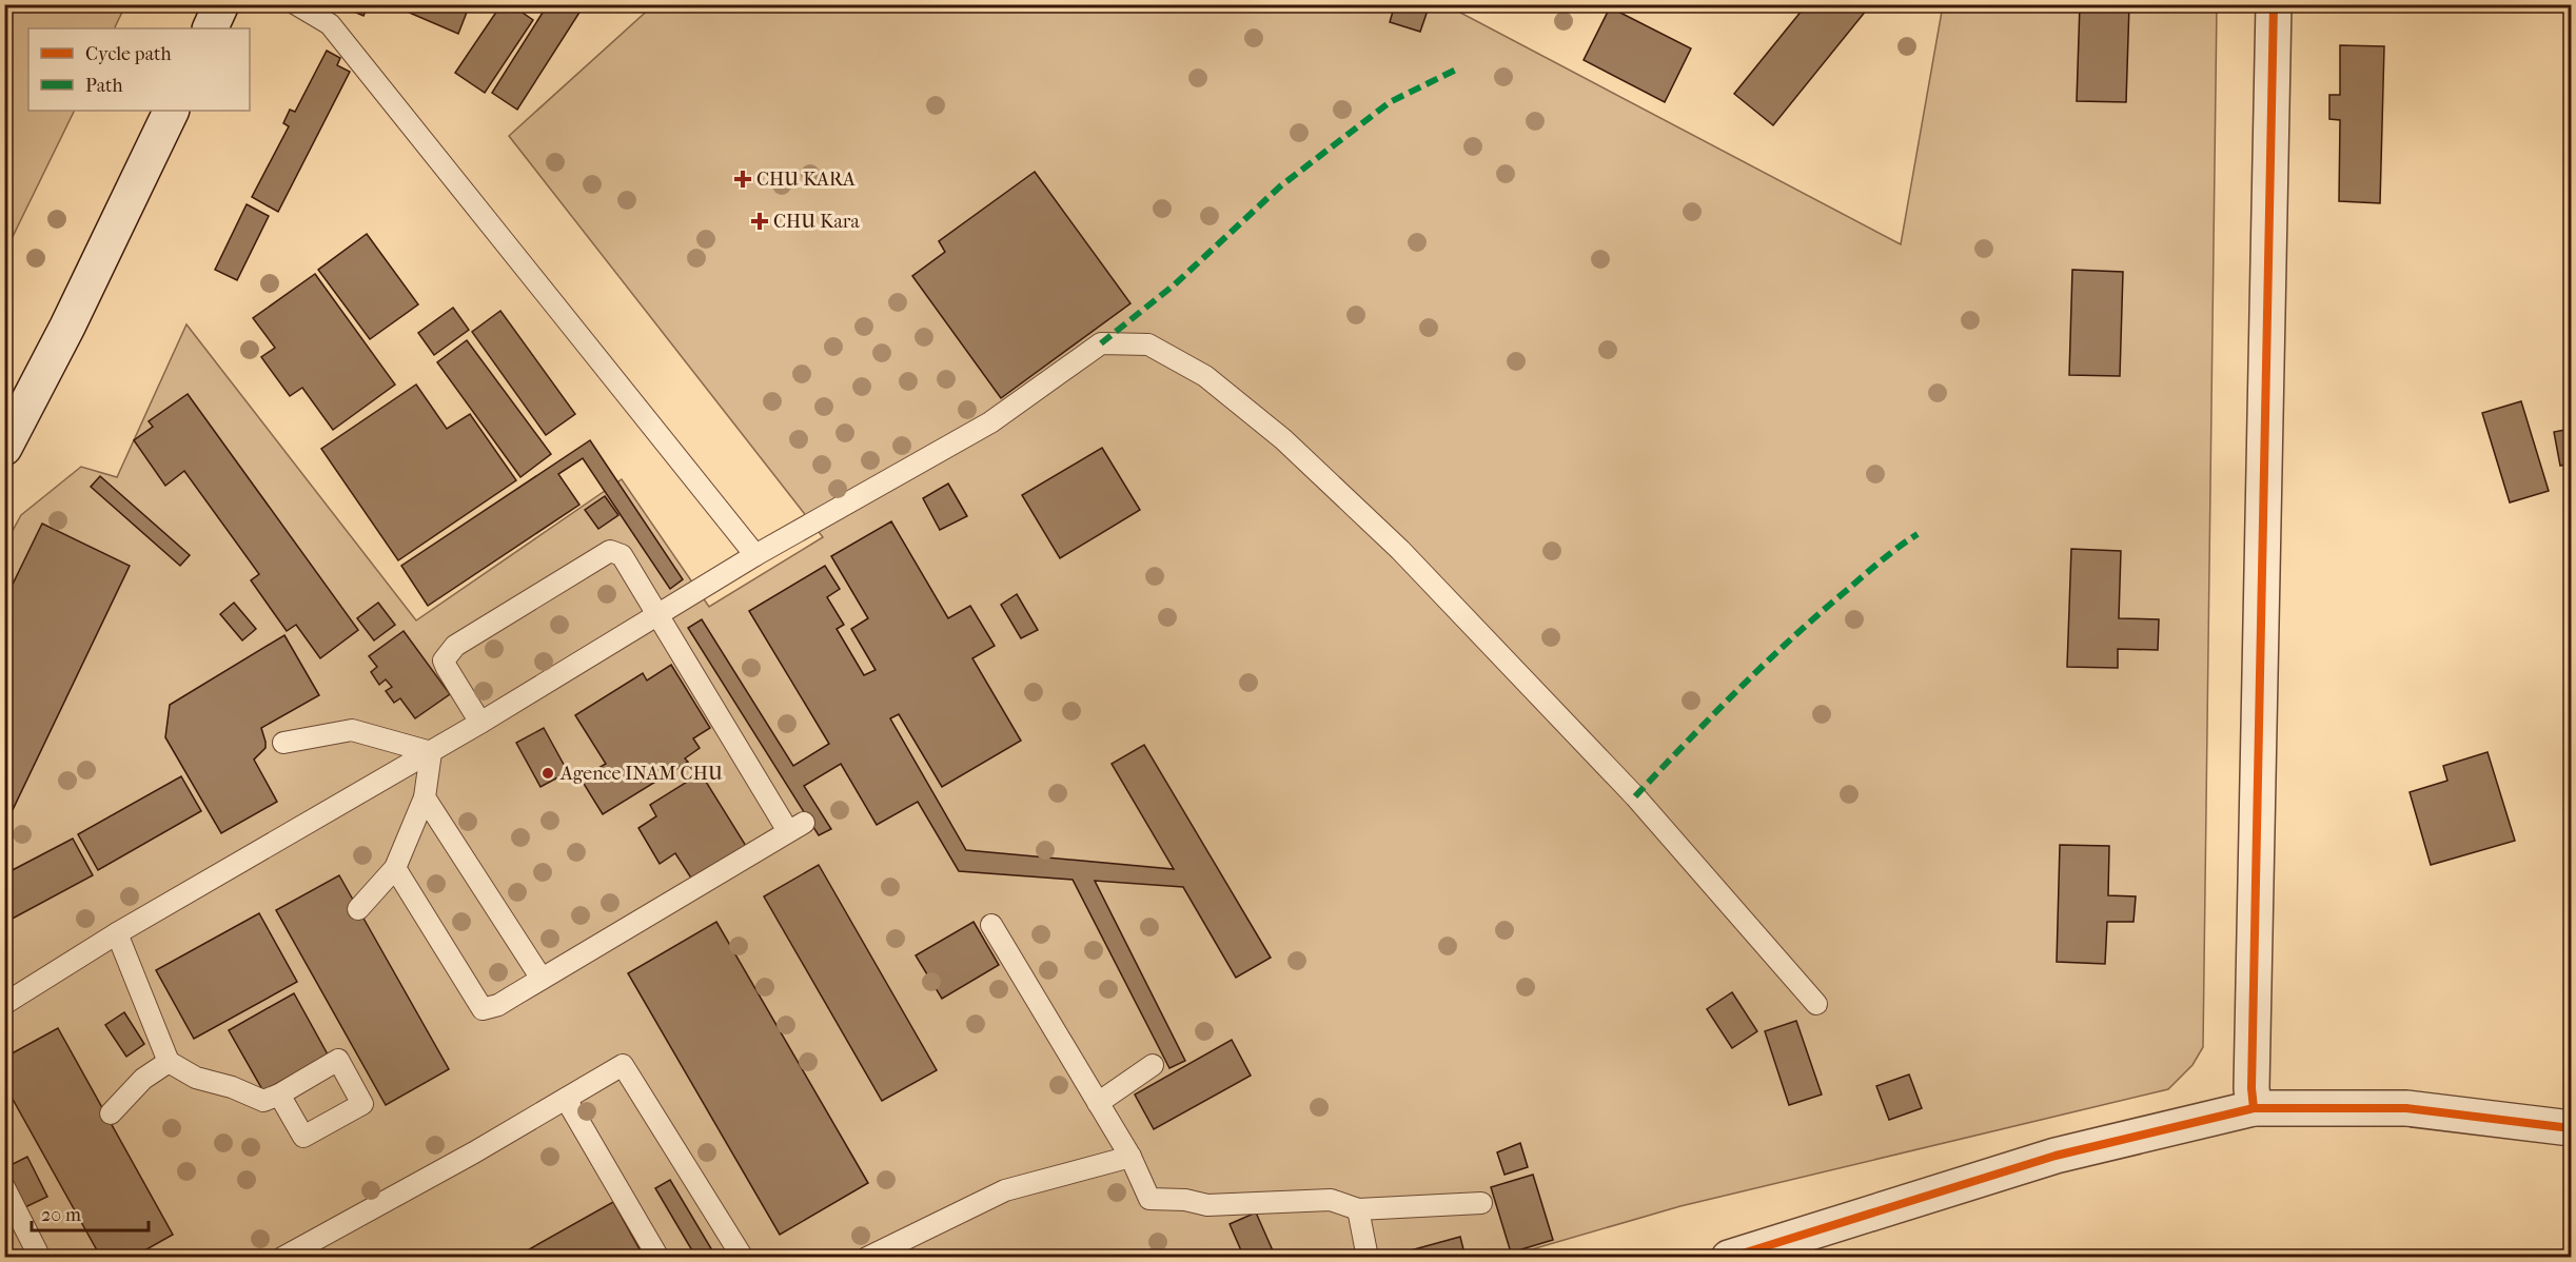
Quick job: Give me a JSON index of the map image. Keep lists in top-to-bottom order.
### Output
{
  "places": {
    "health": ["CHU KARA", "CHU Kara"],
    "other": ["Agence INAM CHU"]
  },
  "legend": ["Cycle path", "Path"],
  "scale_bar": "20 m"
}
